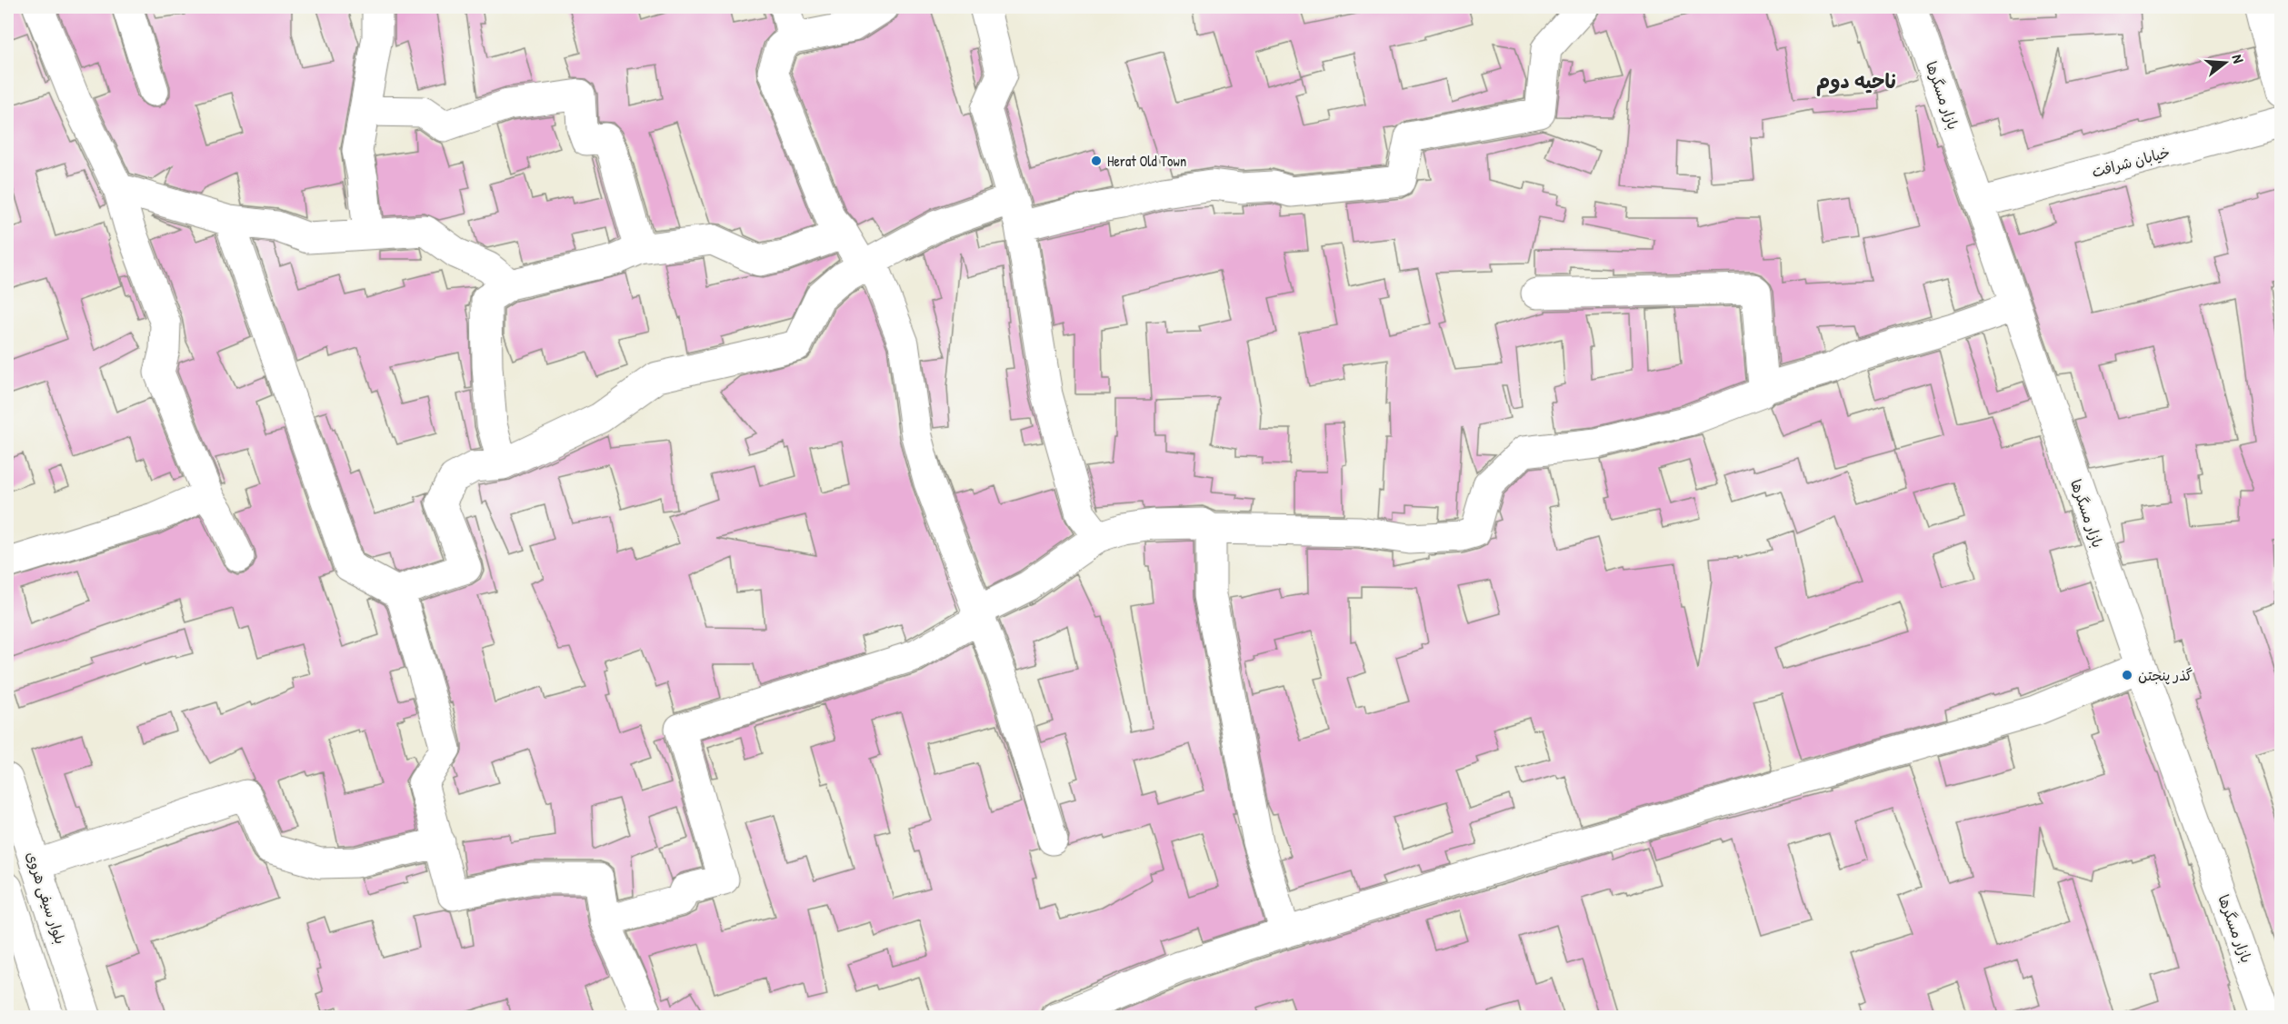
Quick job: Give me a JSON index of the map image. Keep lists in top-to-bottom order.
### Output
{
  "streets": {
    "street": ["بازار مسگرها", "خیابان شرافت", "بلوار سیفی هروی"]
  },
  "crossings": [
    ["بازار مسگرها", "خیابان شرافت"]
  ],
  "districts": ["ناحیه دوم"],
  "places": ["Herat Old Town", "گذر پنجتن"],
  "north": "right"
}
